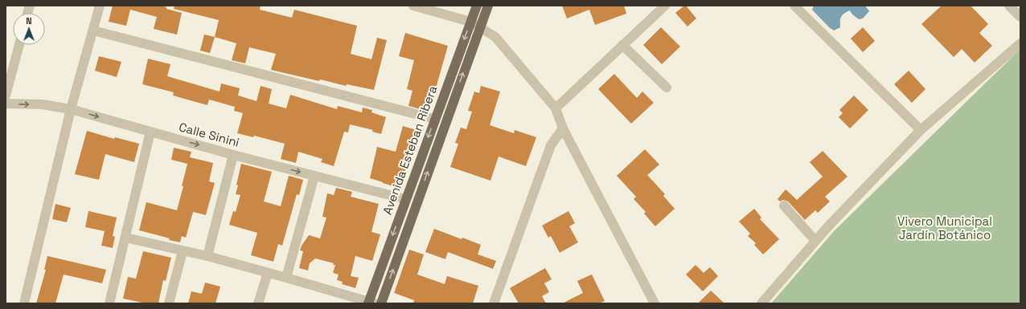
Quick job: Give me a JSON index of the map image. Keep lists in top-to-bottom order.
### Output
{
  "streets": {
    "main road": ["Avenida Esteban Ribera"],
    "street": ["Calle Sinini"]
  },
  "crossings": [
    ["Calle Sinini", "Avenida Esteban Ribera"]
  ],
  "parks": ["Vivero Municipal Jardín Botánico"],
  "north": "top"
}
